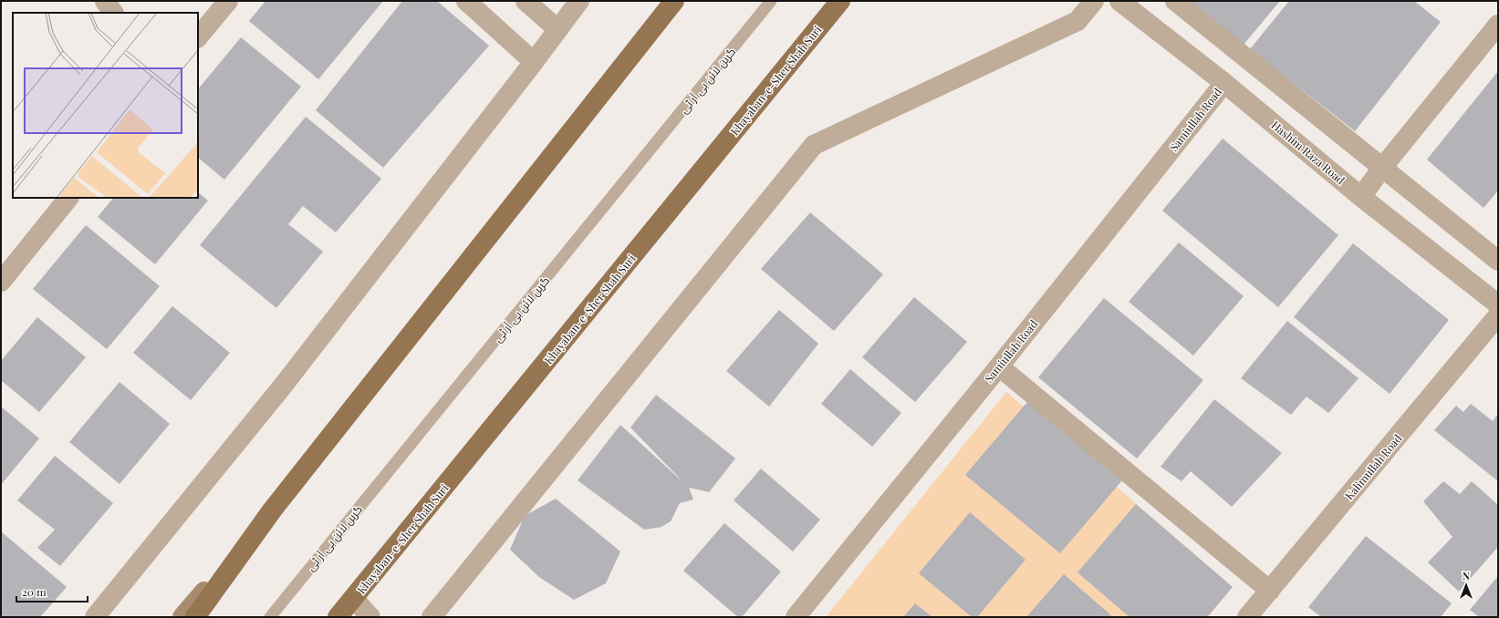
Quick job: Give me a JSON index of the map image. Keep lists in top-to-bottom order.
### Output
{
  "streets": {
    "main road": ["Khayaban-e-Sher Shah Suri"],
    "street": ["Samiullah Road", "Hashim Raza Road", "Kalimullah Road"],
    "lane": ["گرین لائن بی آر ٹی"]
  },
  "crossings": [
    ["Samiullah Road", "Hashim Raza Road"]
  ],
  "scale_bar": "20 m",
  "north": "top"
}
